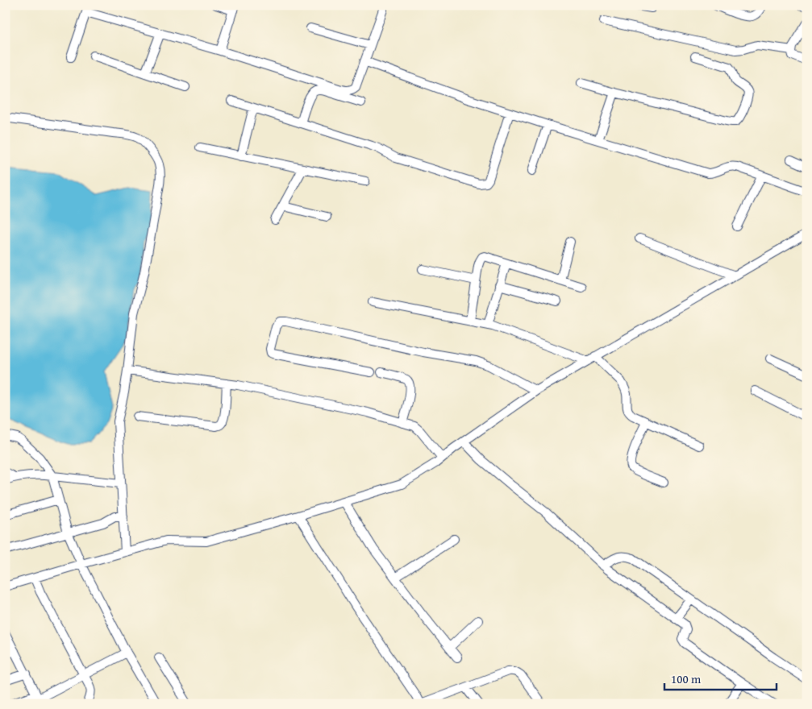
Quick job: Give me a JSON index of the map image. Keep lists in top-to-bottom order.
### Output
{
  "scale_bar": "100 m"
}
